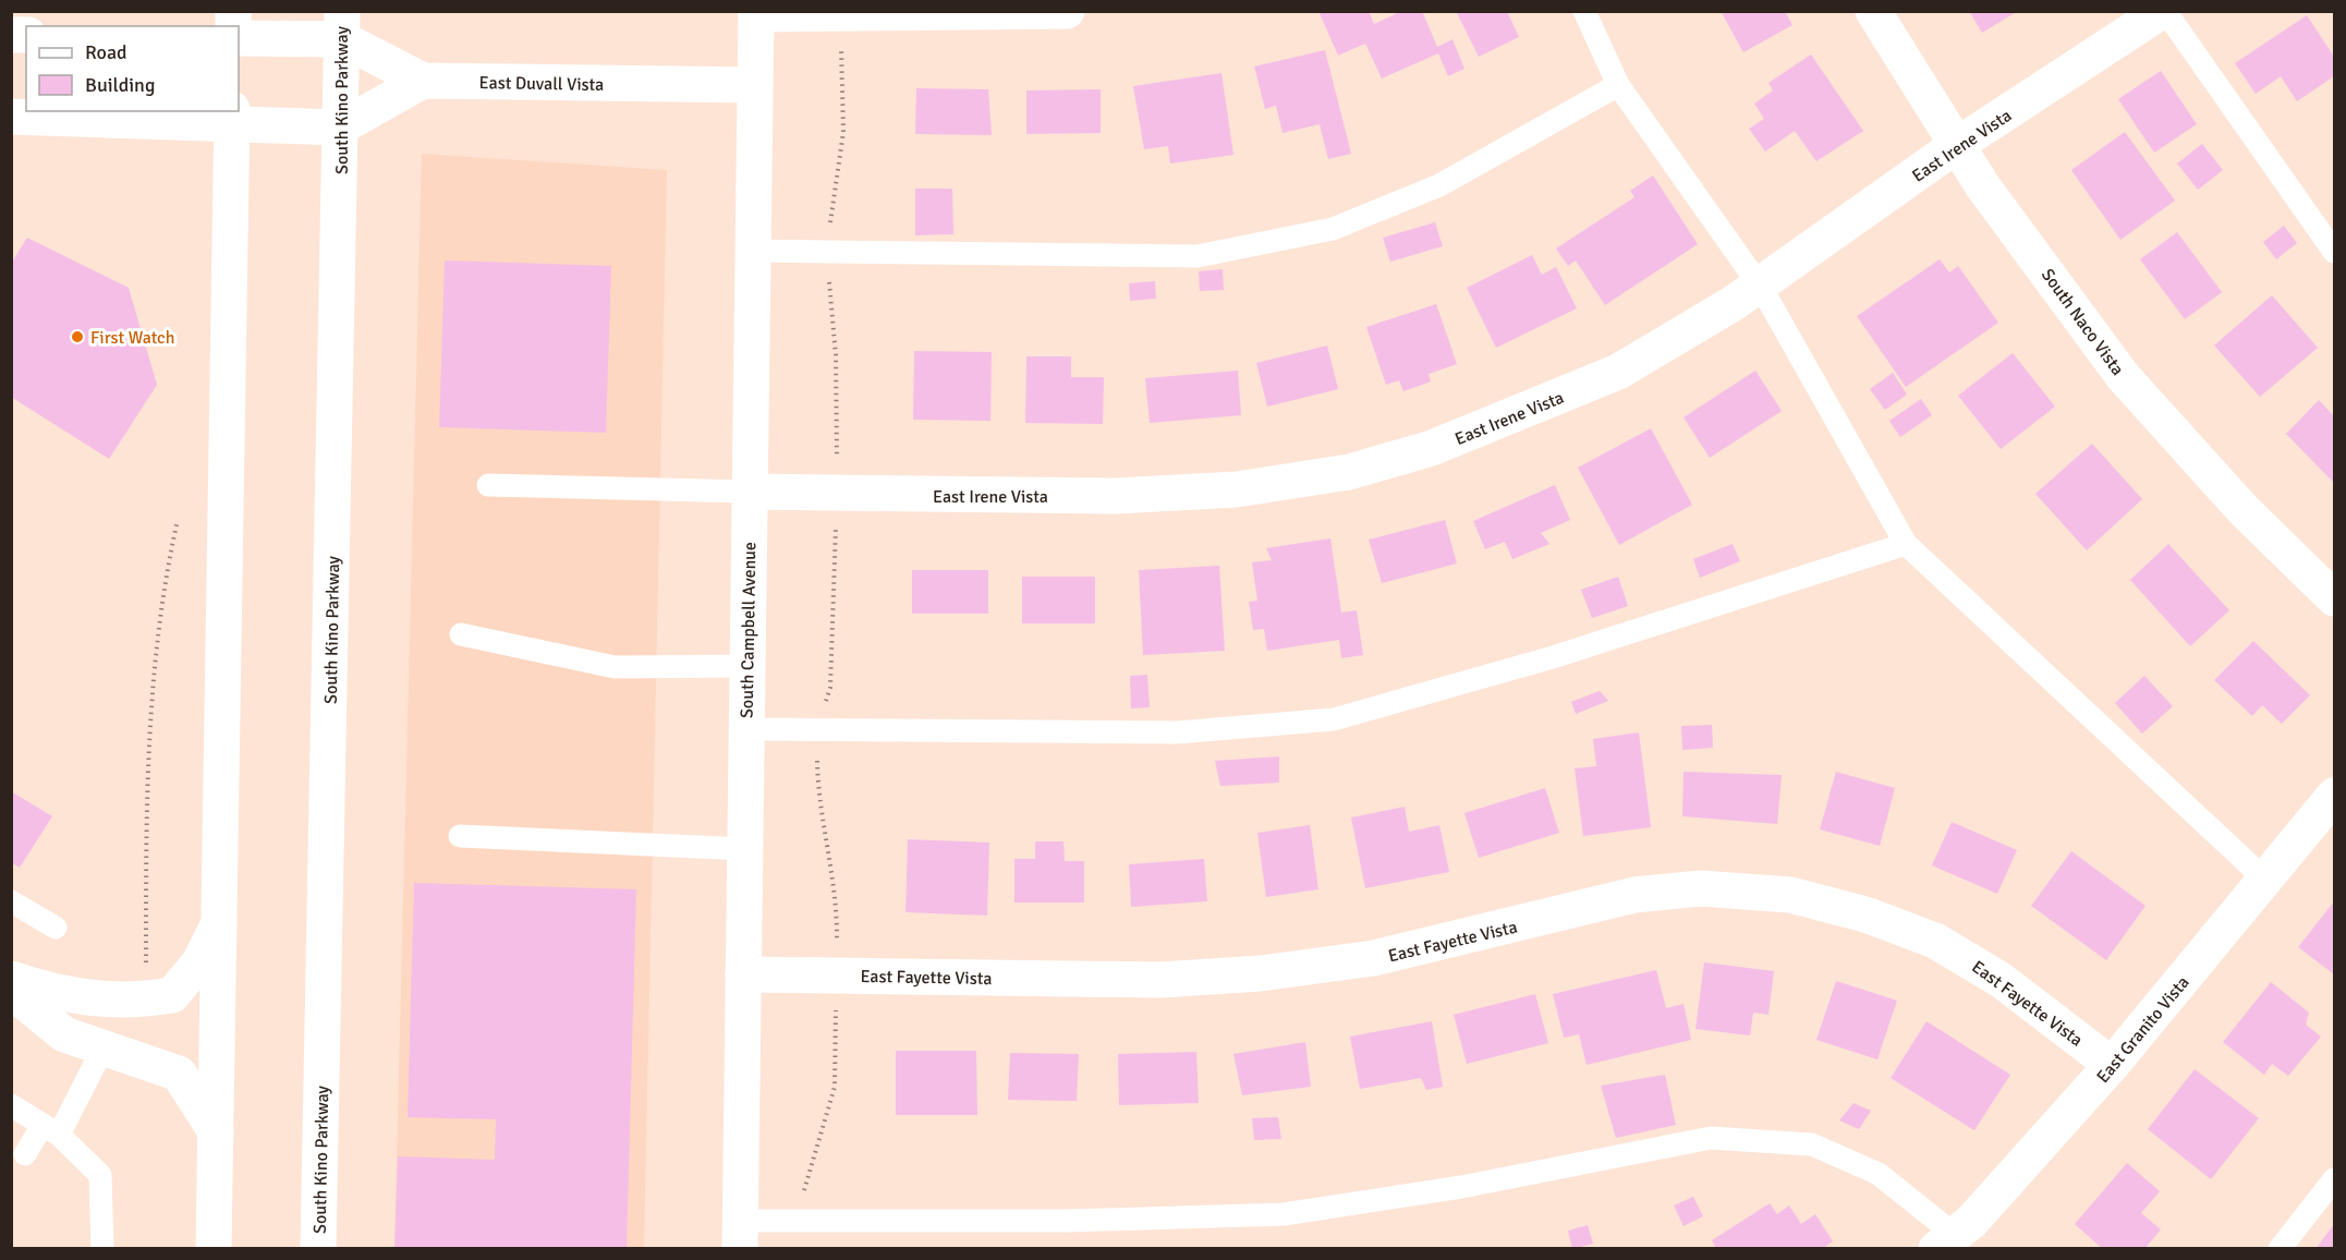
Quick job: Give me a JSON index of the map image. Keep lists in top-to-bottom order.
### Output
{
  "streets": {
    "street": [
      "East Duvall Vista",
      "South Kino Parkway",
      "East Irene Vista",
      "South Naco Vista",
      "South Campbell Avenue",
      "East Fayette Vista",
      "East Granito Vista"
    ]
  },
  "crossings": [
    ["East Duvall Vista", "South Campbell Avenue"],
    ["East Irene Vista", "South Naco Vista"],
    ["East Irene Vista", "South Campbell Avenue"],
    ["South Campbell Avenue", "East Fayette Vista"],
    ["East Fayette Vista", "East Granito Vista"]
  ],
  "places": ["First Watch"],
  "legend": ["Road", "Building"]
}
